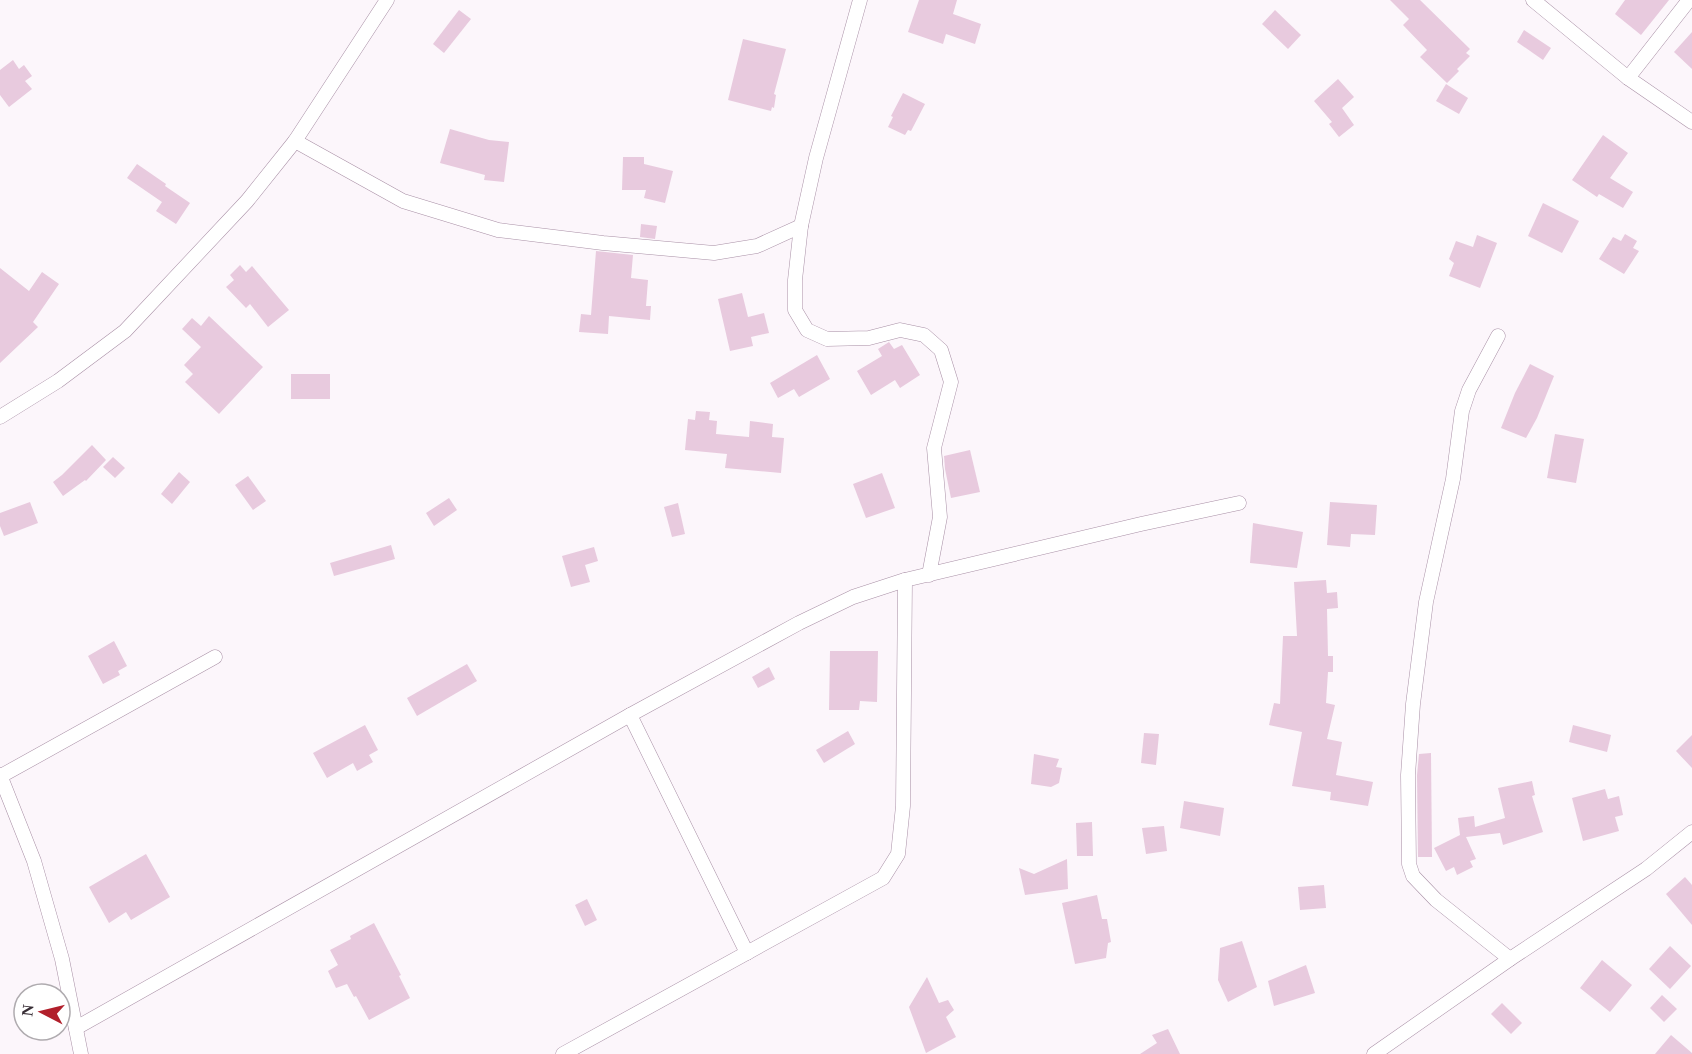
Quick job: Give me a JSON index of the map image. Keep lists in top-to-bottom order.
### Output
{
  "north": "left"
}
